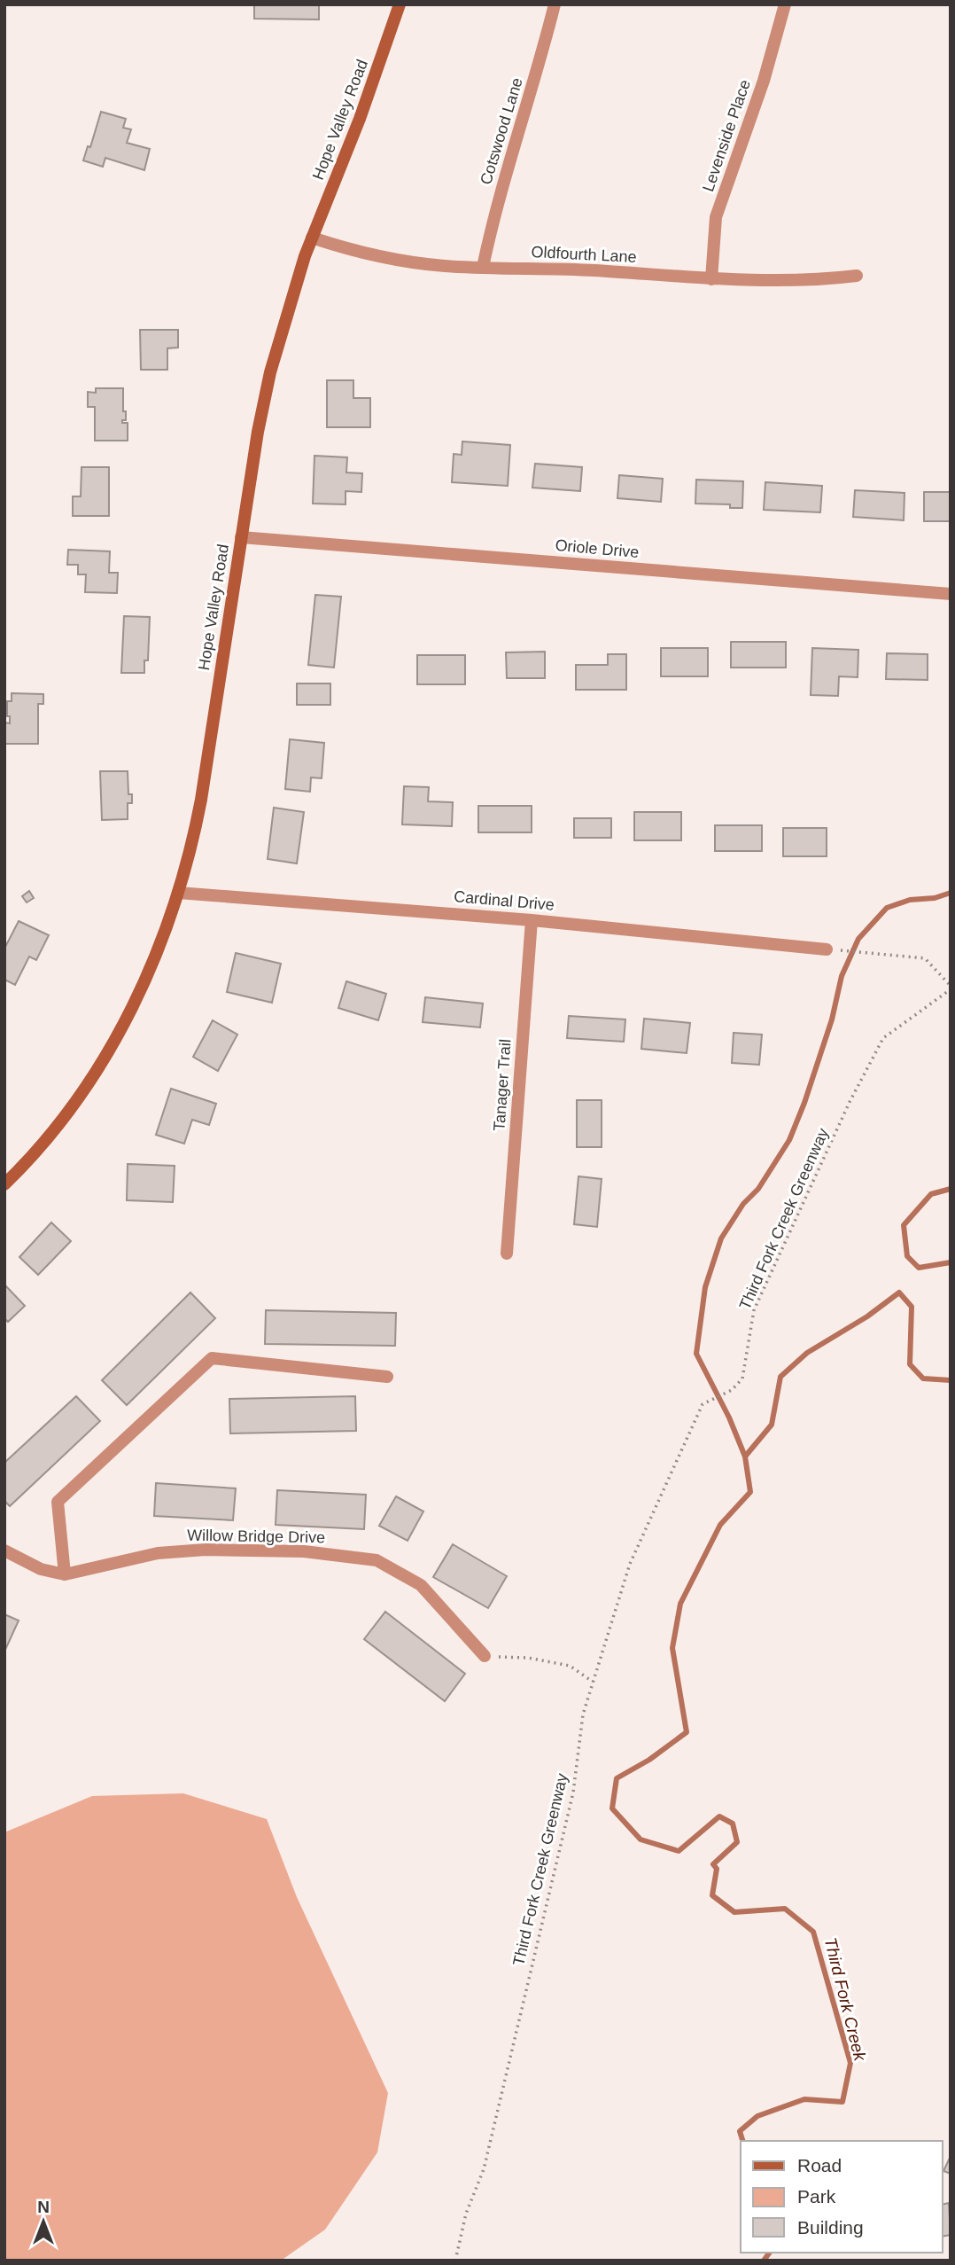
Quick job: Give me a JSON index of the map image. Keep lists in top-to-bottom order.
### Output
{
  "streets": {
    "main road": ["Hope Valley Road"],
    "street": [
      "Cotswood Lane",
      "Levenside Place",
      "Oldfourth Lane",
      "Oriole Drive",
      "Cardinal Drive",
      "Tanager Trail",
      "Willow Bridge Drive"
    ],
    "path": ["Third Fork Creek Greenway"]
  },
  "crossings": [
    ["Hope Valley Road", "Oldfourth Lane"],
    ["Hope Valley Road", "Oriole Drive"],
    ["Hope Valley Road", "Cardinal Drive"],
    ["Cotswood Lane", "Oldfourth Lane"],
    ["Levenside Place", "Oldfourth Lane"],
    ["Cardinal Drive", "Tanager Trail"]
  ],
  "water": ["Third Fork Creek"],
  "legend": ["Road", "Park", "Building"],
  "north": "top"
}
